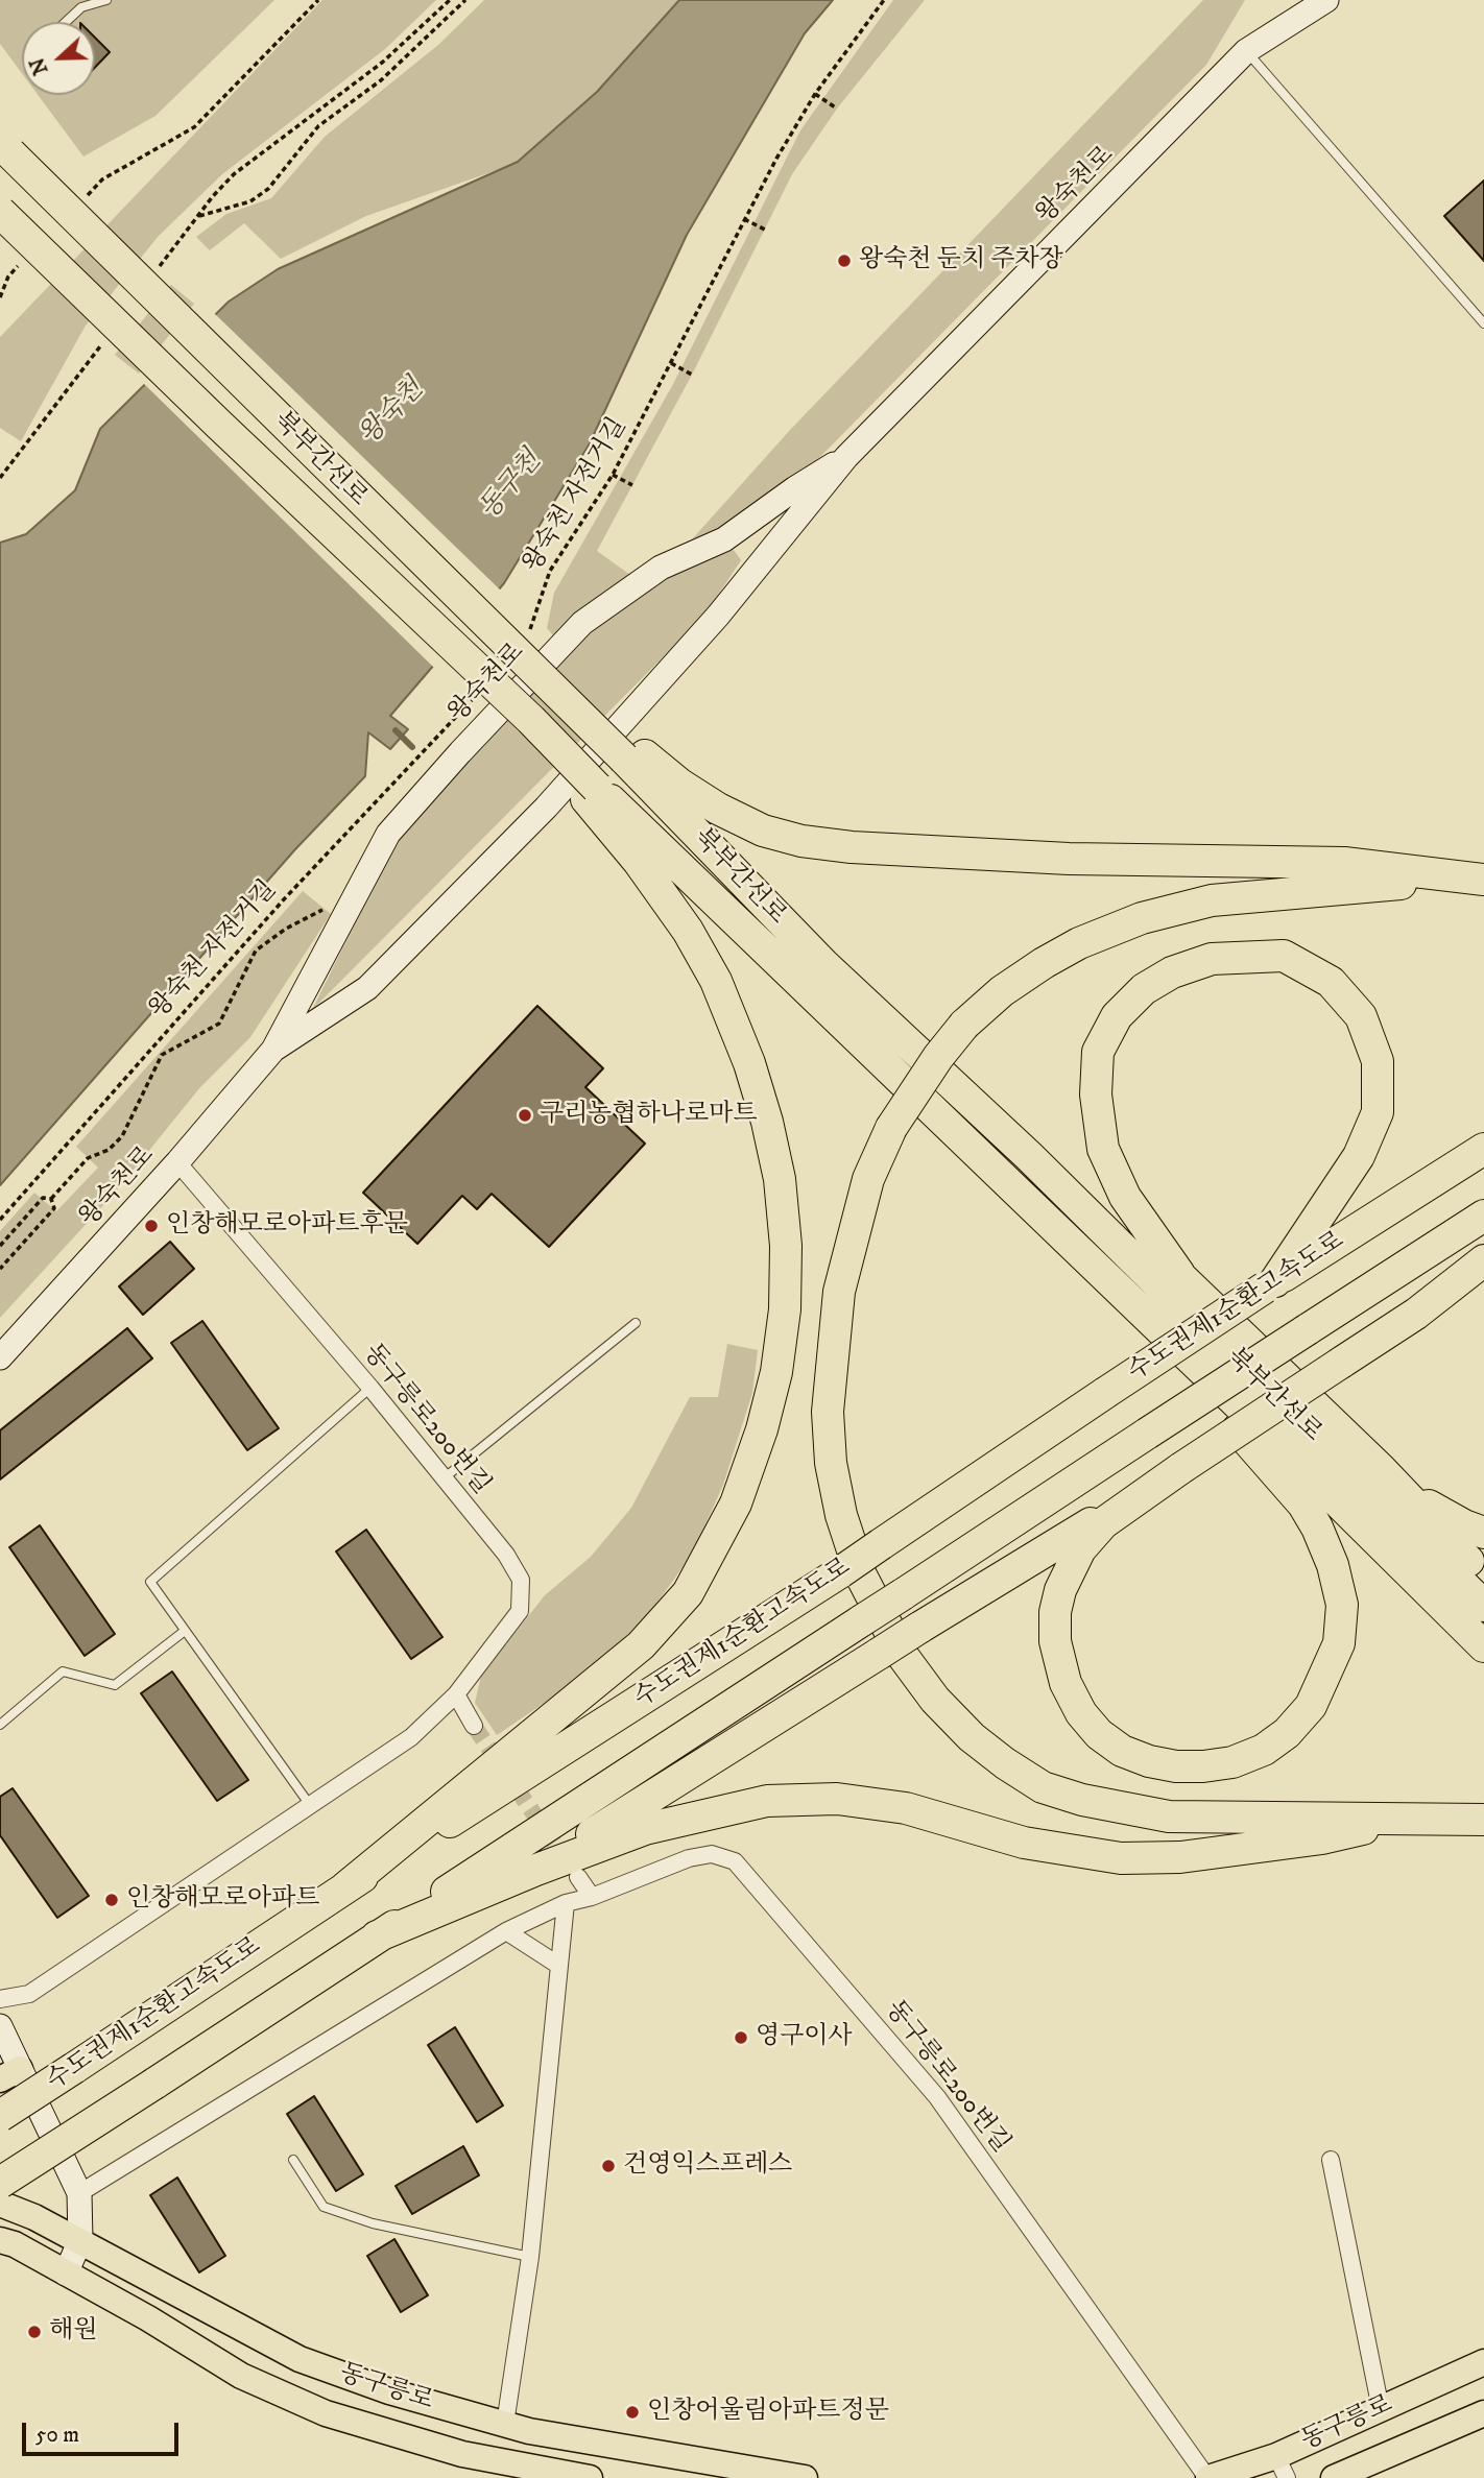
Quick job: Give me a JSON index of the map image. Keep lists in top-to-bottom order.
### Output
{
  "streets": {
    "highway": ["북부간선로", "수도권제1순환고속도로"],
    "main road": ["동구릉로"],
    "street": ["왕숙천로", "동구릉로200번길"],
    "path": ["왕숙천 자전거길"]
  },
  "crossings": [
    ["왕숙천로", "동구릉로200번길"],
    ["동구릉로200번길", "동구릉로"]
  ],
  "water": ["왕숙천", "동구천"],
  "places": [
    "왕숙천 둔치 주차장",
    "구리농협하나로마트",
    "인창해모로아파트후문",
    "인창해모로아파트",
    "영구이사",
    "건영익스프레스",
    "해원",
    "인창어울림아파트정문"
  ],
  "scale_bar": "50 m",
  "north": "left"
}
